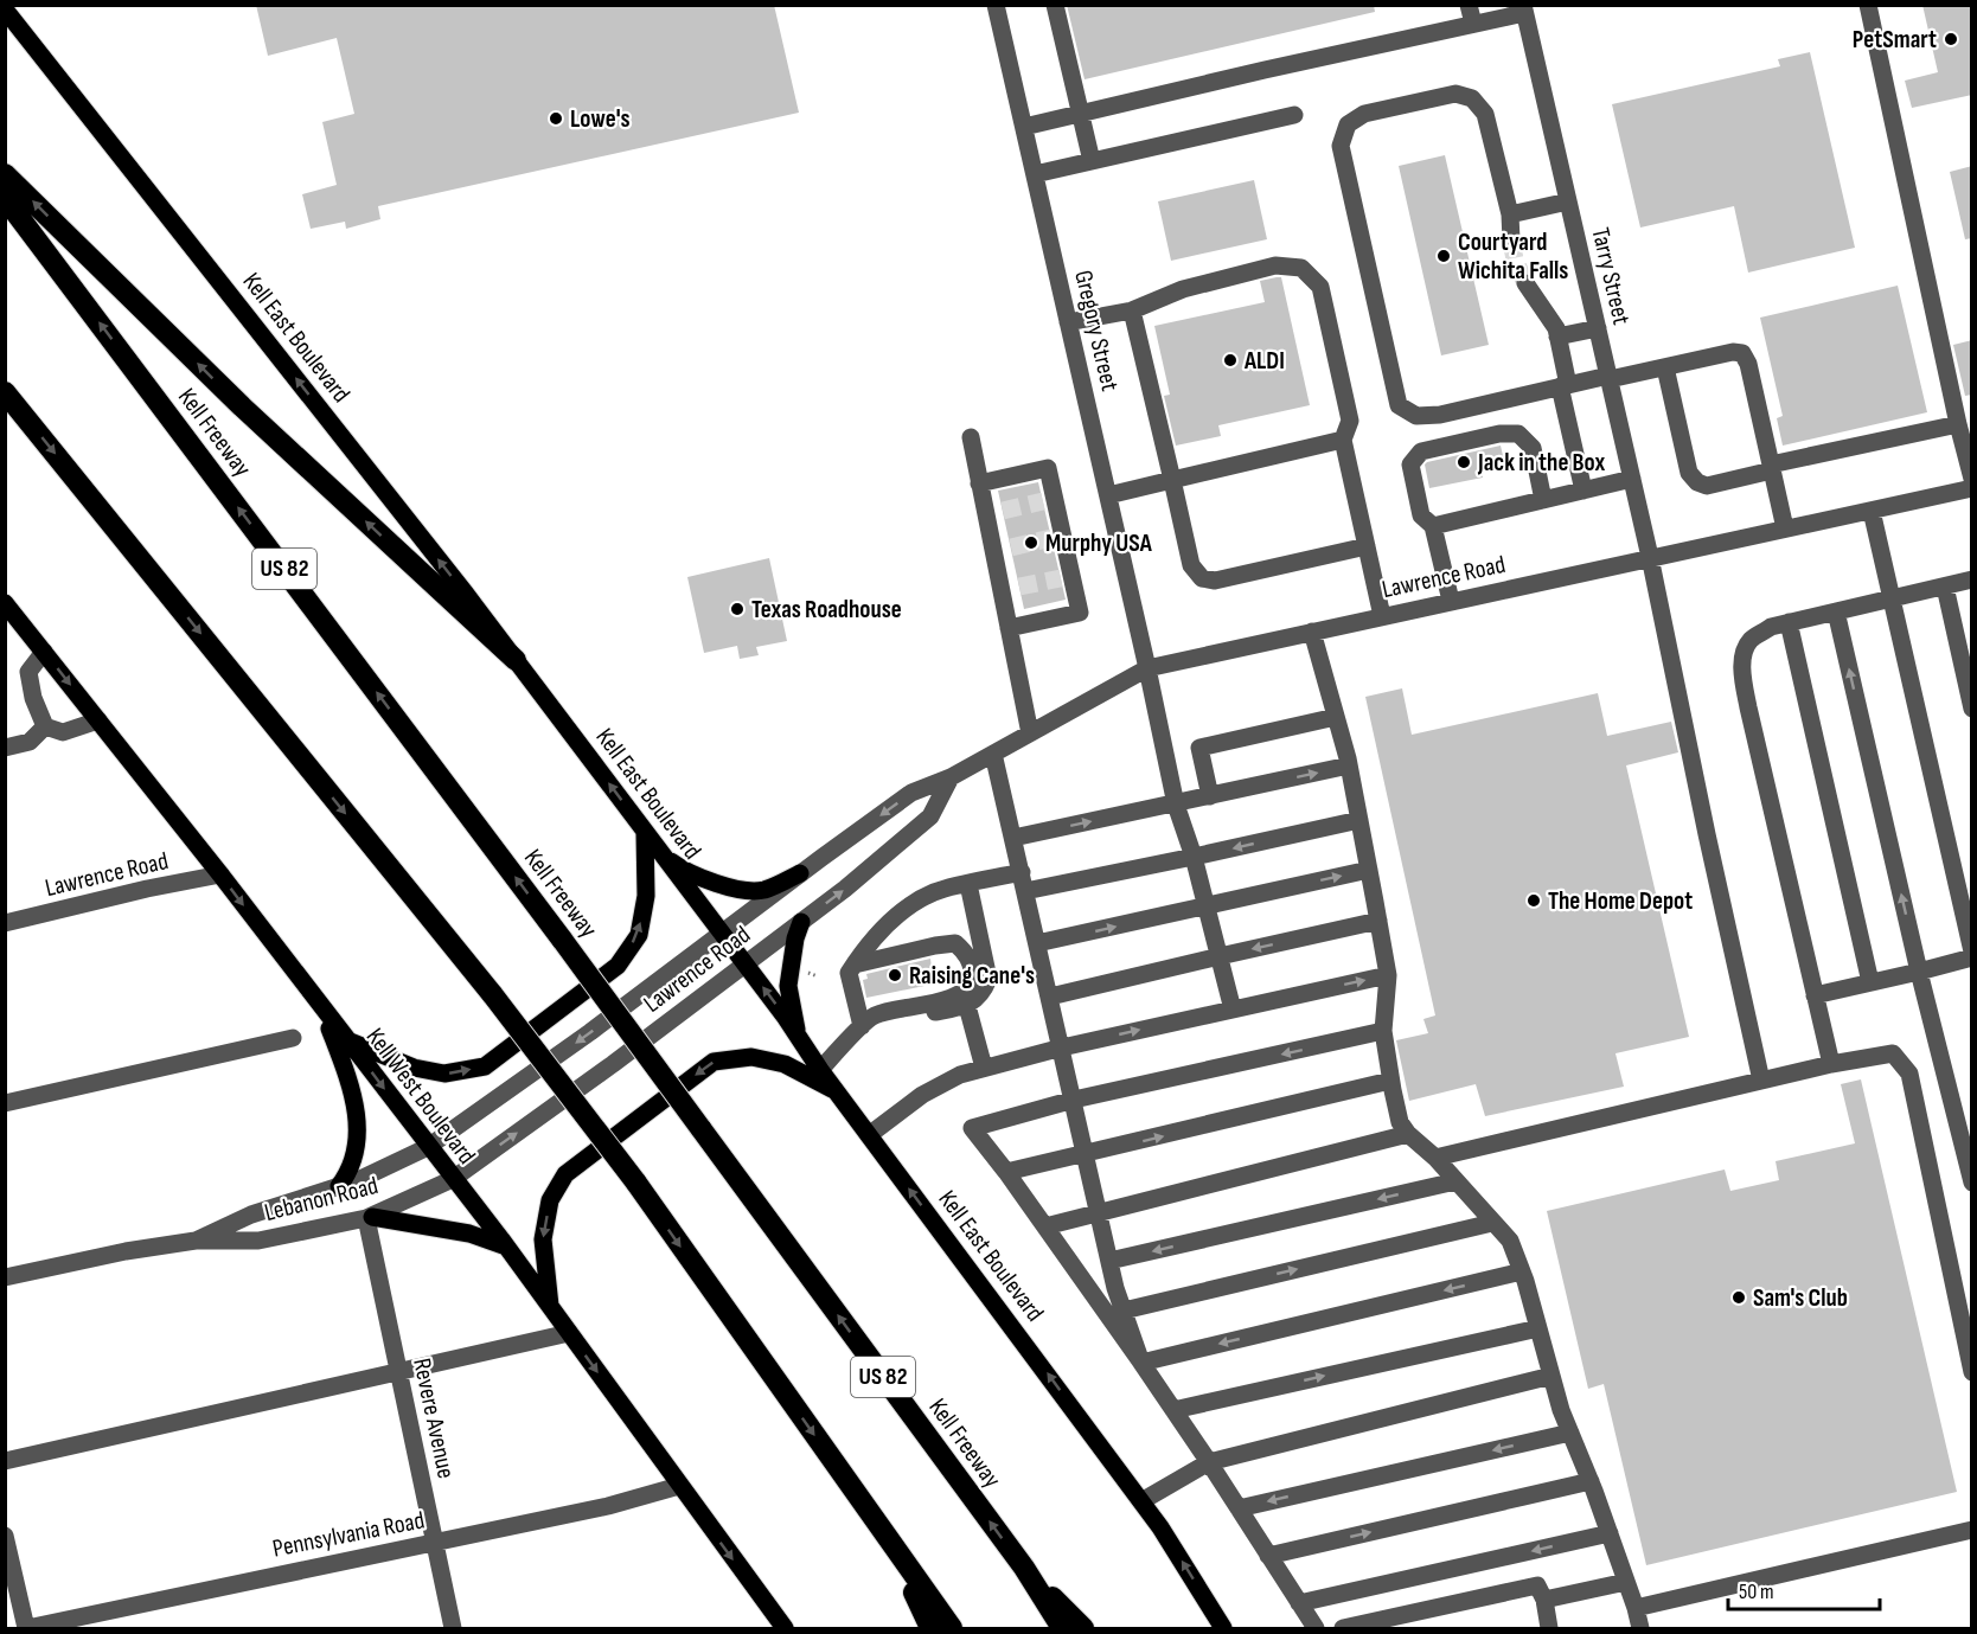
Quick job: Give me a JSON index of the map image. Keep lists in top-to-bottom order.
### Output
{
  "streets": {
    "highway": ["Kell Freeway", "US 82"],
    "main road": ["Kell East Boulevard", "Kell West Boulevard"],
    "street": [
      "Tarry Street",
      "Gregory Street",
      "Lawrence Road",
      "Lebanon Road",
      "Revere Avenue",
      "Pennsylvania Road"
    ]
  },
  "crossings": [
    ["Tarry Street", "Lawrence Road"],
    ["Gregory Street", "Lawrence Road"],
    ["Kell East Boulevard", "Lawrence Road"],
    ["Lawrence Road", "Kell West Boulevard"],
    ["Lawrence Road", "Lebanon Road"],
    ["Kell West Boulevard", "Lebanon Road"],
    ["Kell West Boulevard", "Pennsylvania Road"],
    ["Lebanon Road", "Revere Avenue"],
    ["Revere Avenue", "Pennsylvania Road"]
  ],
  "one_way": ["Kell East Boulevard", "Kell West Boulevard"],
  "places": [
    "PetSmart",
    "Lowe's",
    "Courtyard Wichita Falls",
    "ALDI",
    "Jack in the Box",
    "Murphy USA",
    "Texas Roadhouse",
    "The Home Depot",
    "Raising Cane's",
    "Sam's Club"
  ],
  "scale_bar": "50 m"
}
